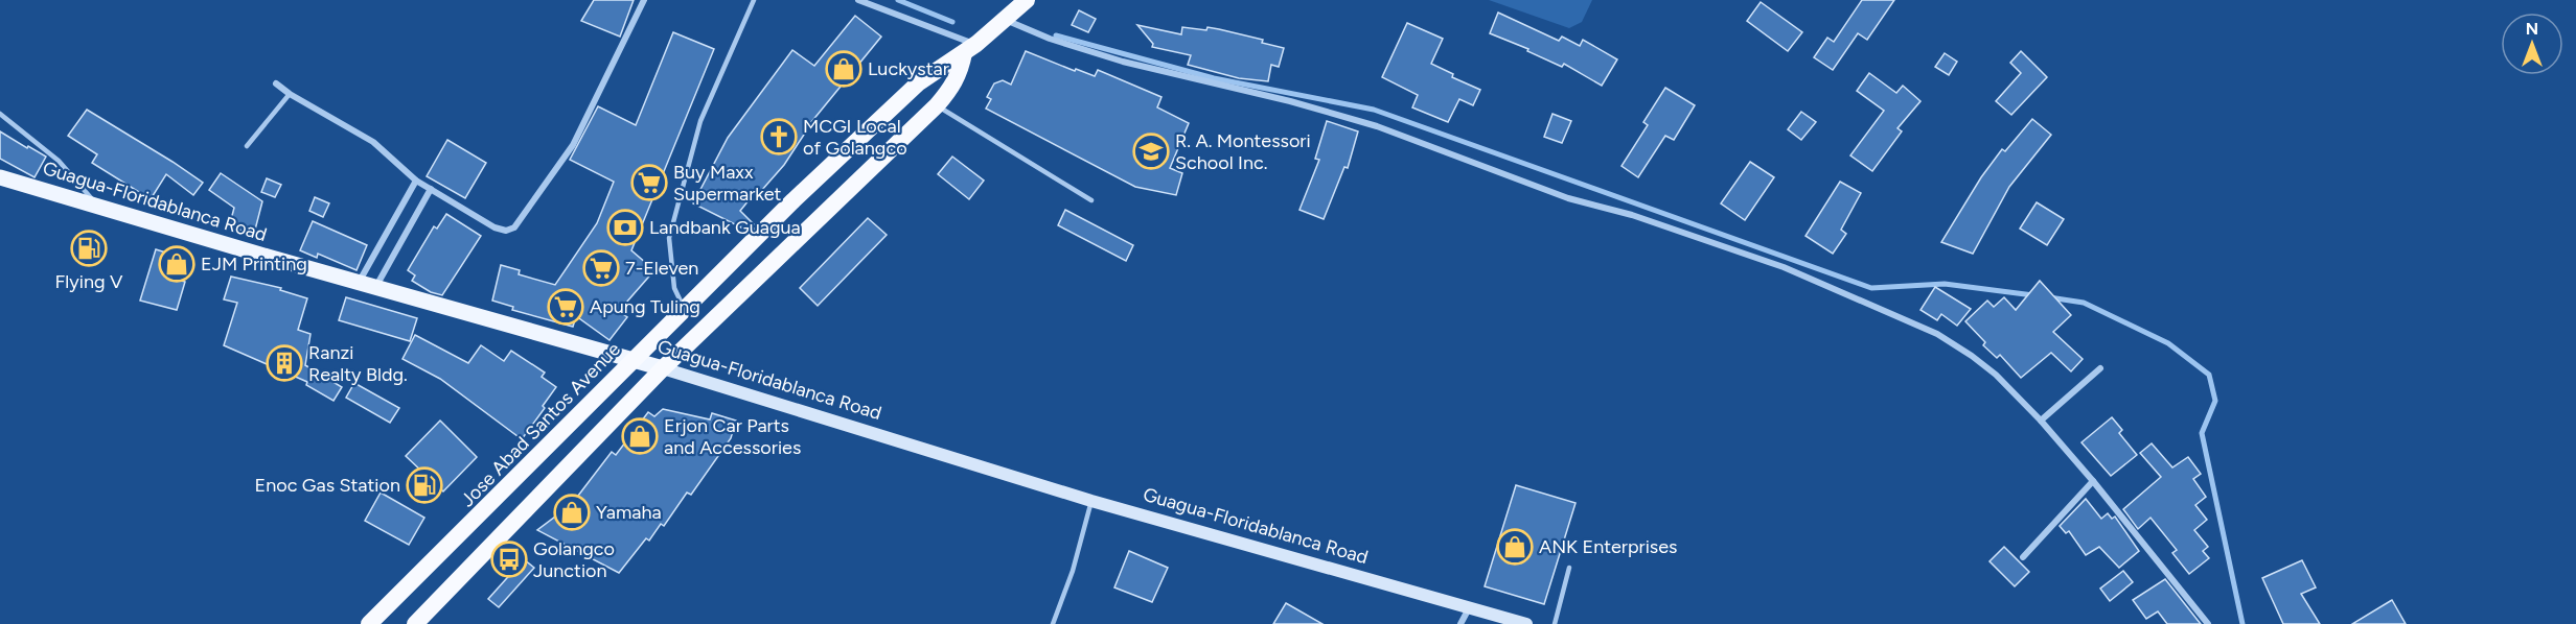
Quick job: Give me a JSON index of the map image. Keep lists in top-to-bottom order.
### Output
{
  "streets": {
    "highway": ["Jose Abad Santos Avenue"],
    "main road": ["Guagua-Floridablanca Road"]
  },
  "crossings": [
    ["Guagua-Floridablanca Road", "Jose Abad Santos Avenue"]
  ],
  "places": {
    "shop": [
      "Luckystar",
      "EJM Printing",
      "Erjon Car Parts and Accessories",
      "Yamaha",
      "ANK Enterprises"
    ],
    "church": ["MCGI Local of Golangco"],
    "school or university": ["R. A. Montessori School Inc."],
    "supermarket": ["Buy Maxx Supermarket", "7-Eleven", "Apung Tuling"],
    "bank": ["Landbank Guagua"],
    "fuel station": ["Flying V", "Enoc Gas Station"],
    "building": ["Ranzi Realty Bldg."],
    "bus stop": ["Golangco Junction"]
  },
  "north": "top"
}
